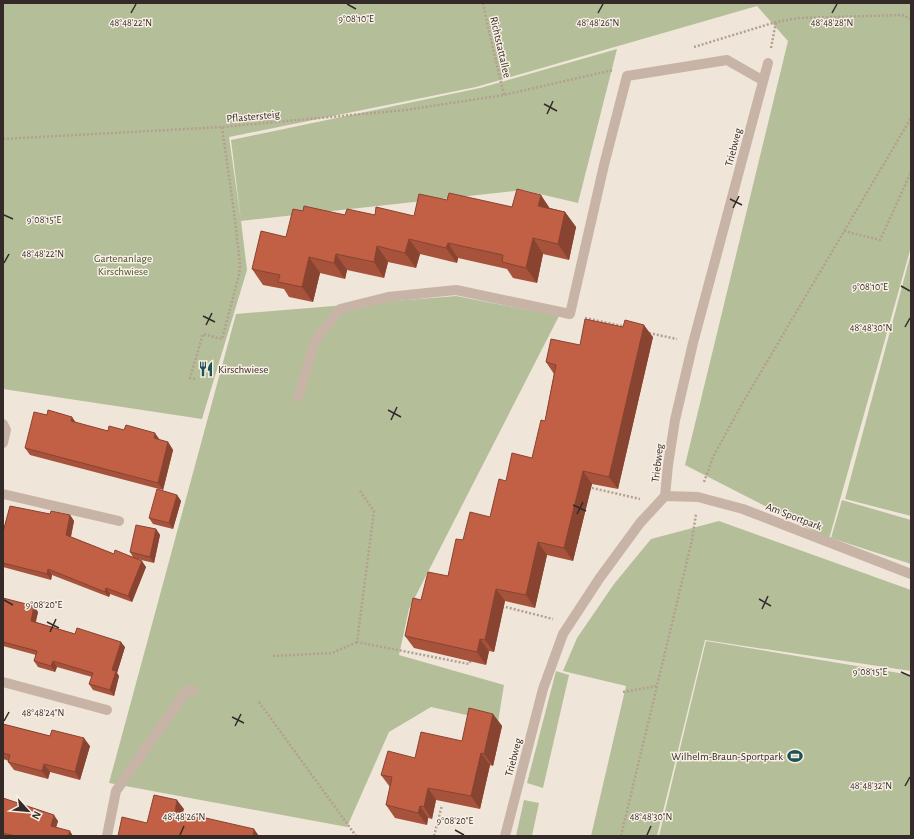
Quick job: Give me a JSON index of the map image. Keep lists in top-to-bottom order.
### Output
{
  "streets": {
    "street": ["Triebweg", "Am Sportpark"],
    "path": ["Richtstattallee", "Pflastersteig"]
  },
  "crossings": [
    ["Richtstattallee", "Pflastersteig"],
    ["Triebweg", "Am Sportpark"]
  ],
  "parks": ["Gartenanlage Kirschwiese"],
  "places": {
    "restaurant": ["Kirschwiese"],
    "sports": ["Wilhelm-Braun-Sportpark"]
  },
  "north": "bottom right",
  "coordinates": [
    "9°08'10\"E",
    "48°48'22\"N",
    "48°48'26\"N",
    "48°48'28\"N",
    "9°08'15\"E",
    "48°48'30\"N",
    "9°08'20\"E",
    "48°48'24\"N",
    "48°48'32\"N"
  ]
}
